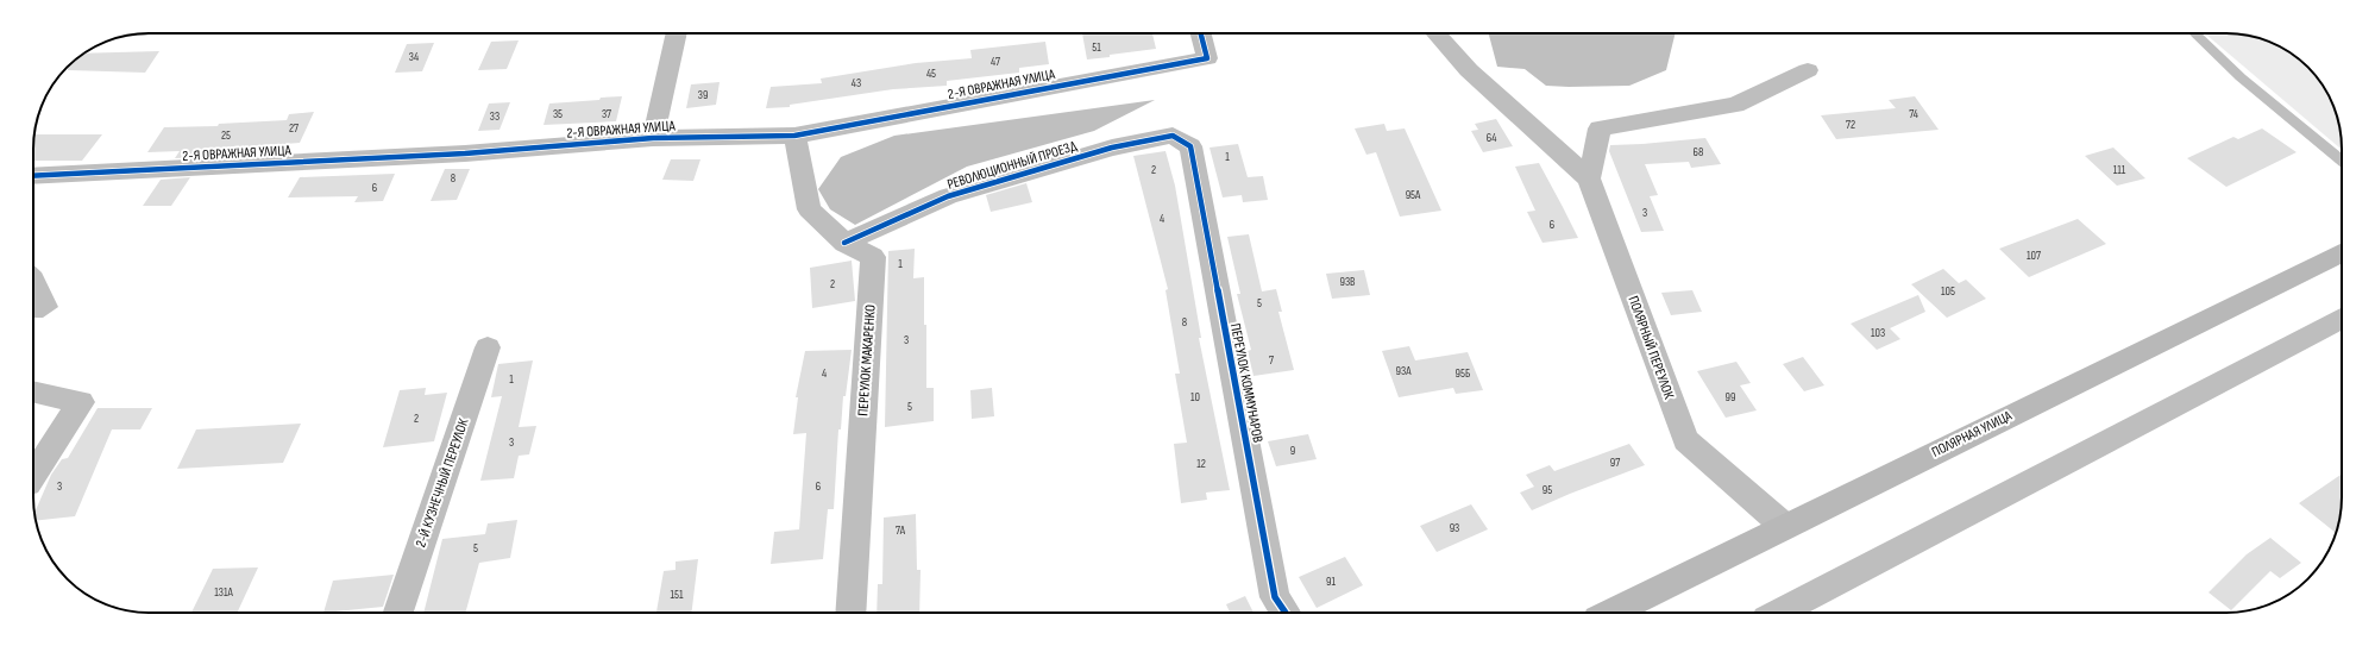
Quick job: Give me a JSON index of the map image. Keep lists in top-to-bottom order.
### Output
{
  "streets": {
    "street": [
      "2-Я ОВРАЖНАЯ УЛИЦА",
      "РЕВОЛЮЦИОННЫЙ ПРОЕЗД",
      "ПОЛЯРНЫЙ ПЕРЕУЛОК",
      "ПЕРЕУЛОК МАКАРЕНКО",
      "ПЕРЕУЛОК КОММУНАРОВ",
      "ПОЛЯРНАЯ УЛИЦА",
      "2-Й КУЗНЕЧНЫЙ ПЕРЕУЛОК"
    ]
  },
  "crossings": [
    ["2-Я ОВРАЖНАЯ УЛИЦА", "ПЕРЕУЛОК МАКАРЕНКО"],
    ["РЕВОЛЮЦИОННЫЙ ПРОЕЗД", "ПЕРЕУЛОК МАКАРЕНКО"],
    ["РЕВОЛЮЦИОННЫЙ ПРОЕЗД", "ПЕРЕУЛОК КОММУНАРОВ"],
    ["ПОЛЯРНЫЙ ПЕРЕУЛОК", "ПОЛЯРНАЯ УЛИЦА"]
  ],
  "house_numbers": [
    "51",
    "34",
    "47",
    "45",
    "43",
    "39",
    "35",
    "37",
    "74",
    "33",
    "72",
    "27",
    "25",
    "64",
    "68",
    "1",
    "2",
    "111",
    "8",
    "6",
    "95А",
    "3",
    "4",
    "6",
    "107",
    "1",
    "93В",
    "2",
    "105",
    "5",
    "8",
    "103",
    "3",
    "7",
    "93А",
    "4",
    "95Б",
    "1",
    "10",
    "99",
    "5",
    "2",
    "3",
    "9",
    "97",
    "12",
    "3",
    "6",
    "95",
    "93",
    "7А",
    "5",
    "91",
    "131А",
    "151"
  ]
}
